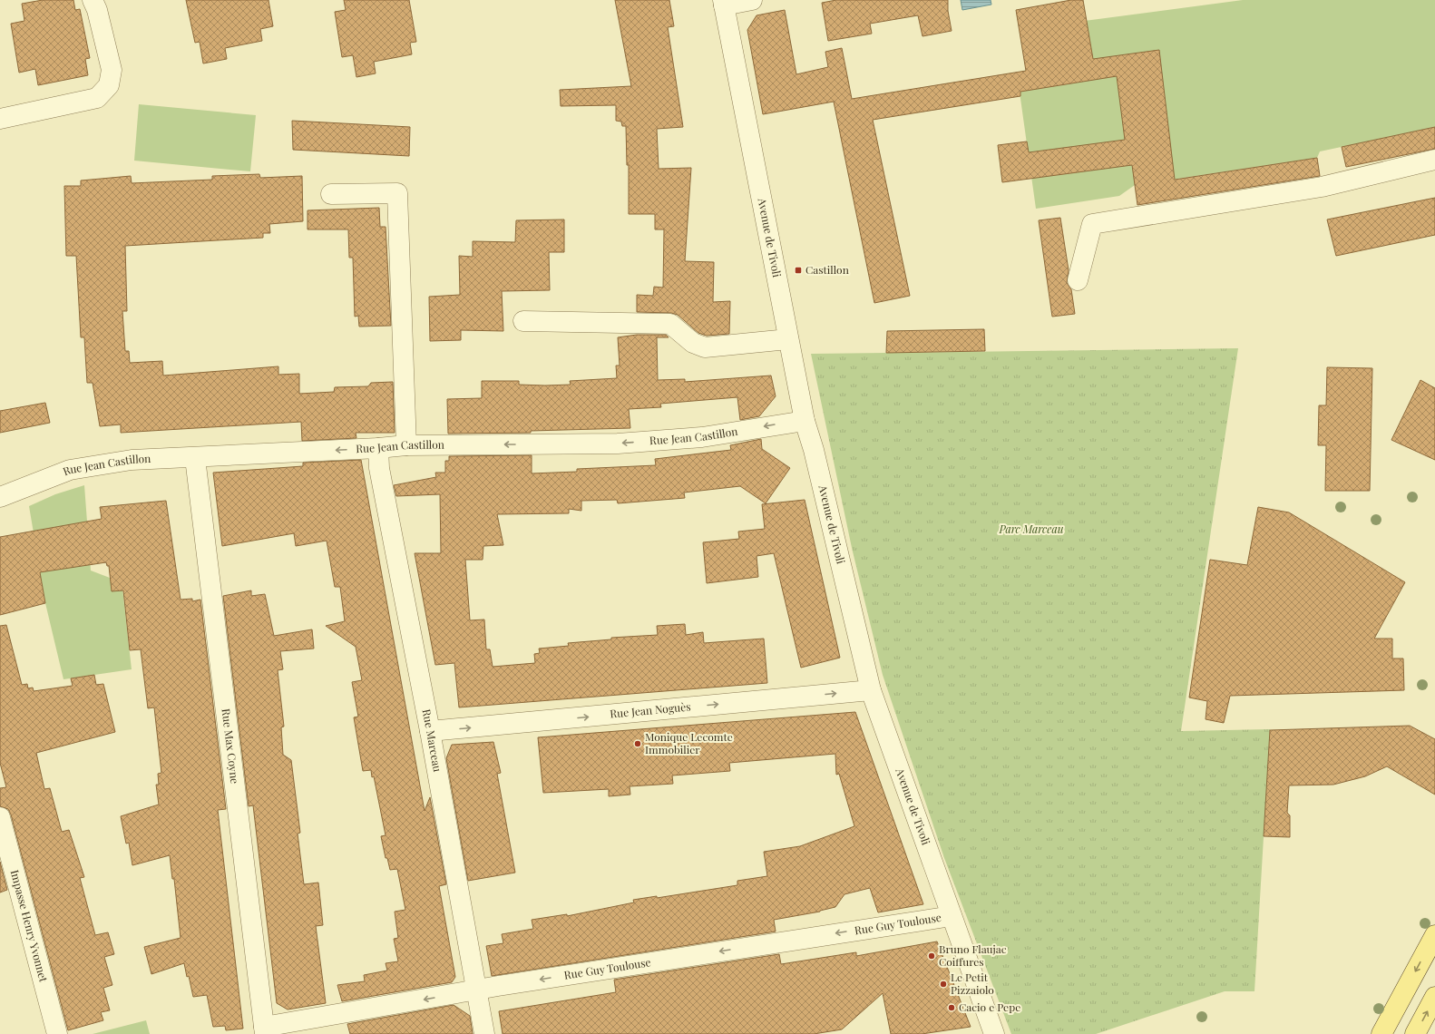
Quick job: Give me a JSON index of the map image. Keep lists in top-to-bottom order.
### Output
{
  "streets": {
    "street": [
      "Avenue de Tivoli",
      "Rue Jean Castillon",
      "Rue Jean Noguès",
      "Rue Marceau",
      "Rue Max Coyne",
      "Rue Guy Toulouse",
      "Impasse Henry Yvonnet"
    ]
  },
  "crossings": [
    ["Avenue de Tivoli", "Rue Jean Castillon"],
    ["Avenue de Tivoli", "Rue Jean Noguès"],
    ["Avenue de Tivoli", "Rue Guy Toulouse"],
    ["Rue Jean Castillon", "Rue Marceau"],
    ["Rue Jean Castillon", "Rue Max Coyne"],
    ["Rue Jean Noguès", "Rue Marceau"],
    ["Rue Marceau", "Rue Guy Toulouse"],
    ["Rue Max Coyne", "Rue Guy Toulouse"]
  ],
  "one_way": ["Rue Jean Noguès", "Rue Guy Toulouse"],
  "parks": ["Parc Marceau"],
  "places": {
    "transit": ["Castillon"],
    "other": [
      "Monique Lecomte Immobilier",
      "Bruno Flaujac Coiffures",
      "Le Petit Pizzaiolo",
      "Cacio e Pepe"
    ]
  }
}
